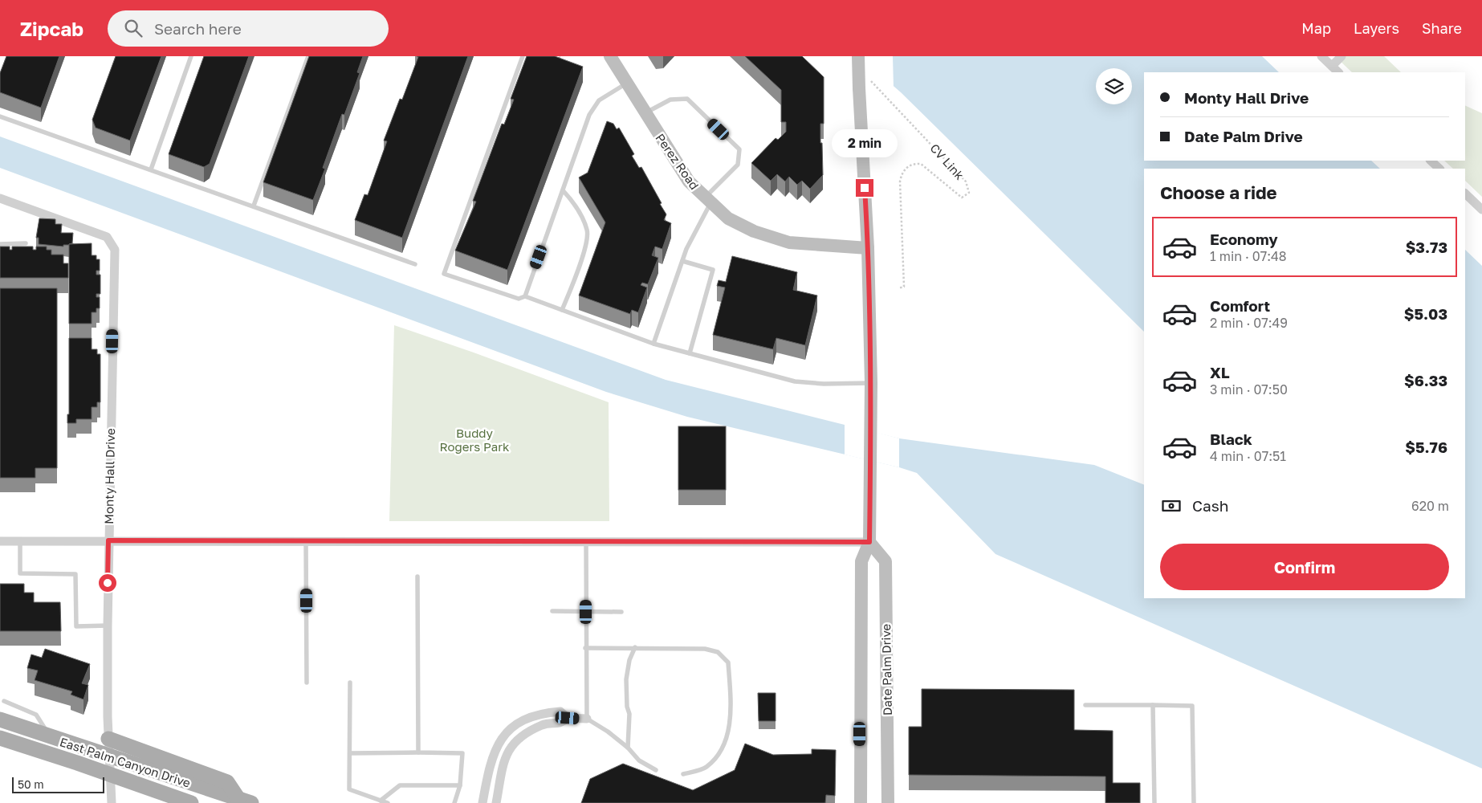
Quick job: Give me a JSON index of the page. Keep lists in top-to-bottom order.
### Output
{
  "streets": {
    "main road": ["Perez Road", "Date Palm Drive", "East Palm Canyon Drive"],
    "street": ["Monty Hall Drive"],
    "path": ["CV Link"]
  },
  "crossings": [
    ["Perez Road", "Date Palm Drive"],
    ["Monty Hall Drive", "East Palm Canyon Drive"]
  ],
  "parks": ["Buddy Rogers Park"],
  "scale_bar": "50 m",
  "page": {
    "header": "Zipcab",
    "search": "Search here",
    "nav": ["Map", "Layers", "Share"],
    "banner": ["Monty Hall Drive", "Date Palm Drive"],
    "bubble": "2 min",
    "heading": "Choose a ride",
    "list": [
      {
        "name": "Economy",
        "note": "1 min · 07:48",
        "value": "$3.73"
      },
      {
        "name": "Comfort",
        "note": "2 min · 07:49",
        "value": "$5.03"
      },
      {
        "name": "XL",
        "note": "3 min · 07:50",
        "value": "$6.33"
      },
      {
        "name": "Black",
        "note": "4 min · 07:51",
        "value": "$5.76"
      }
    ],
    "pay": ["Cash", "620 m"],
    "buttons": "Confirm",
    "scale": "50 m"
  }
}
